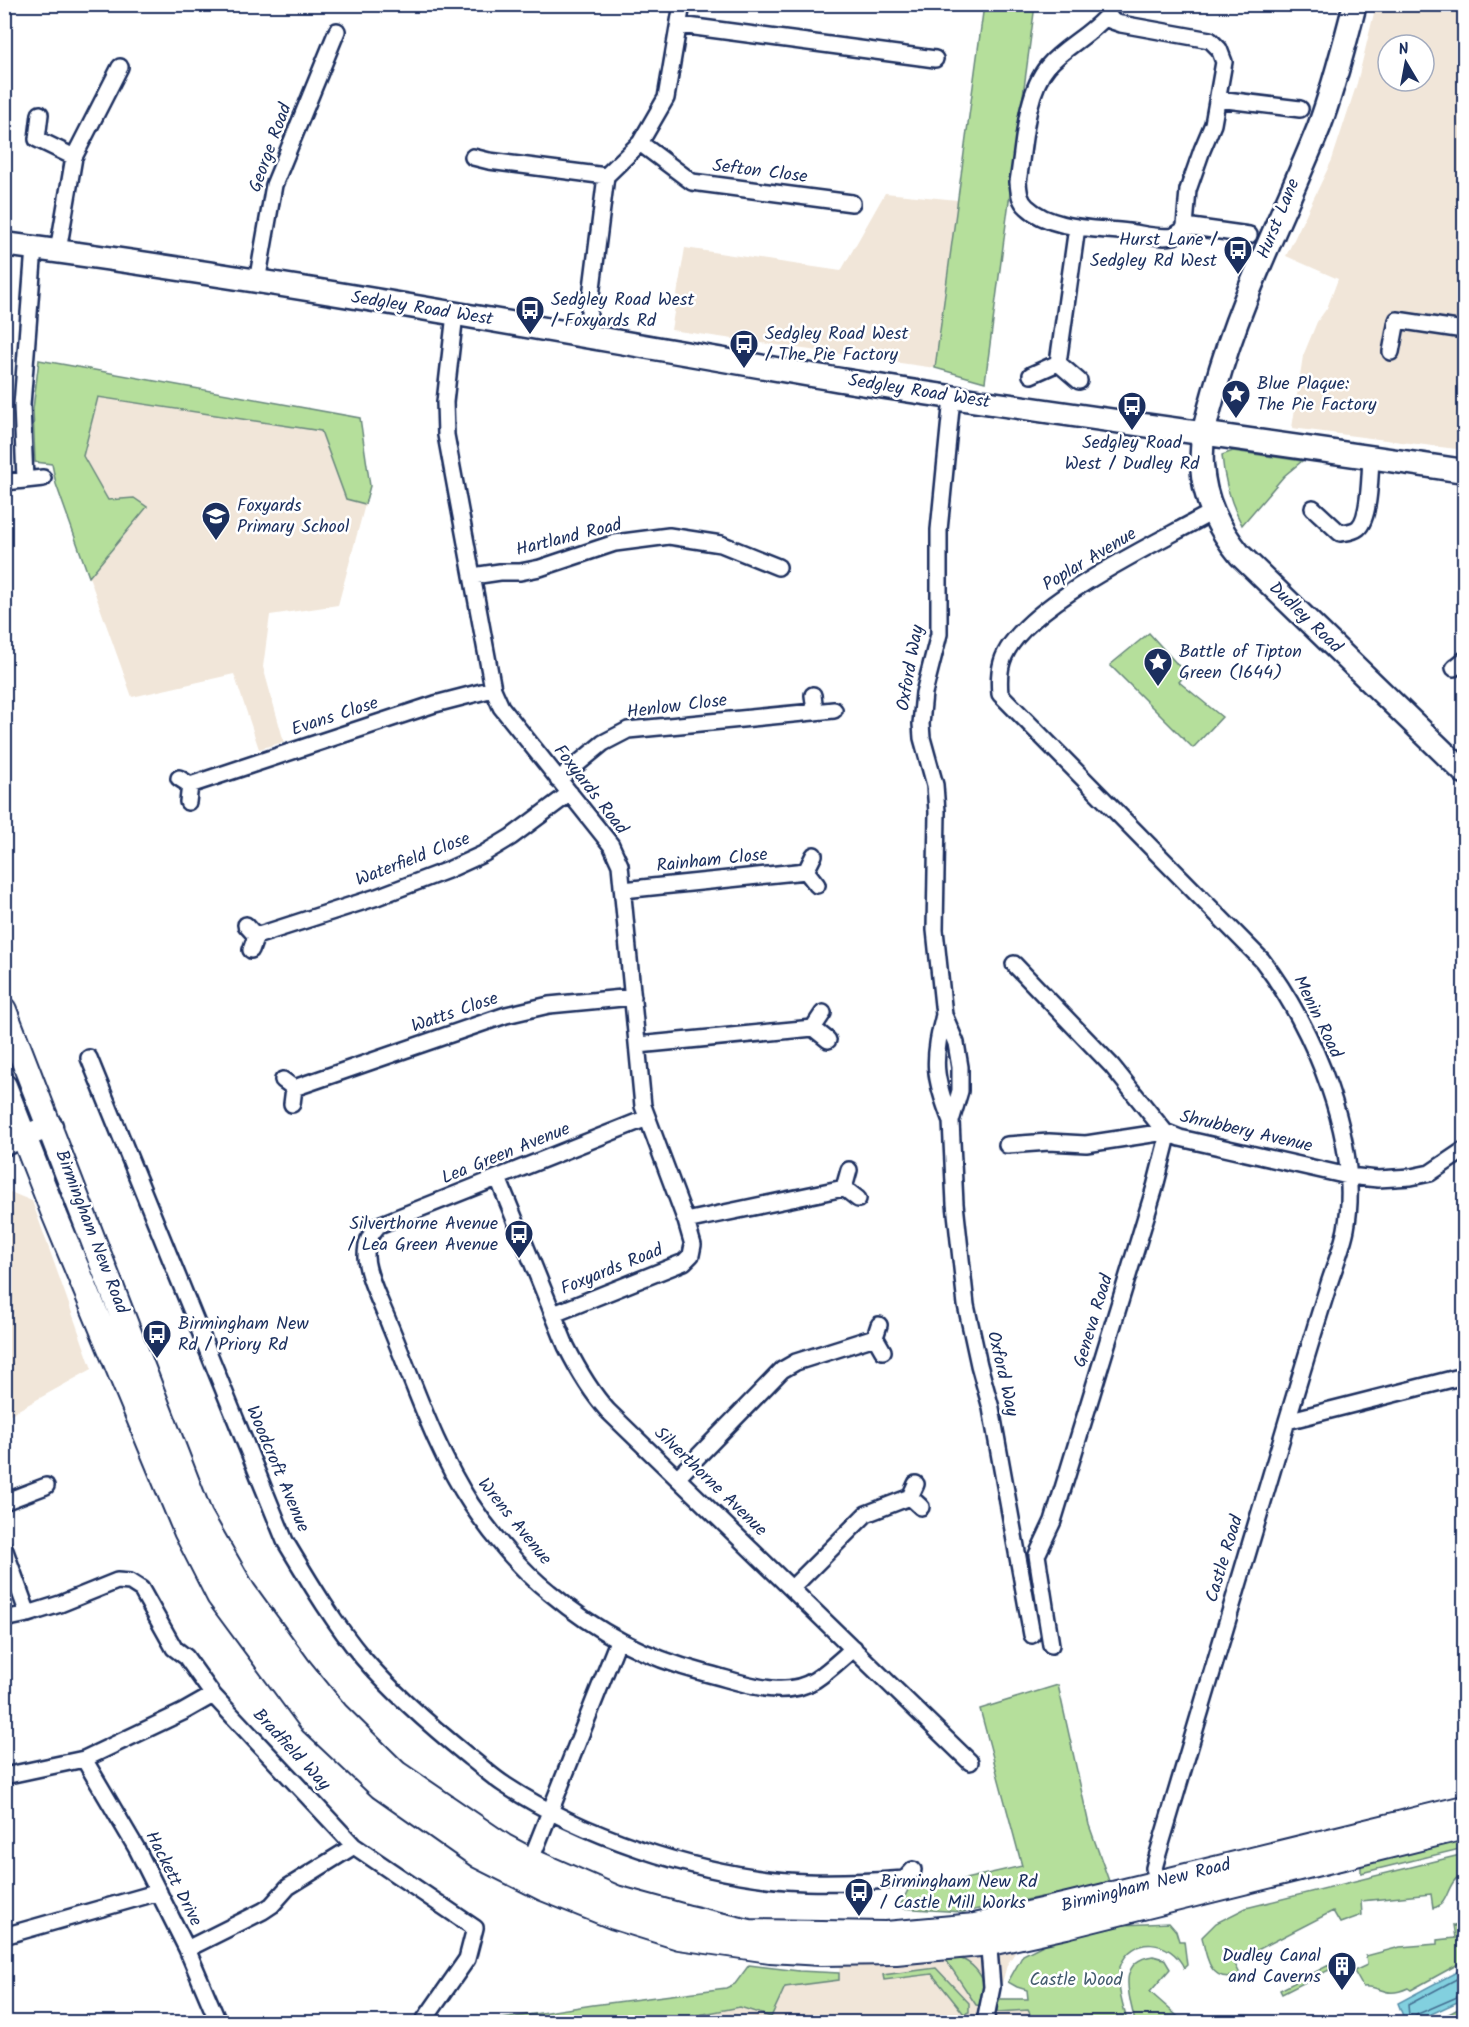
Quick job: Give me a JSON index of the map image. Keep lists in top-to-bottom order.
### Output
{
  "streets": {
    "highway": ["Birmingham New Road"],
    "main road": ["Hurst Lane", "Sedgley Road West", "Dudley Road"],
    "street": [
      "George Road",
      "Sefton Close",
      "Hartland Road",
      "Poplar Avenue",
      "Oxford Way",
      "Henlow Close",
      "Evans Close",
      "Foxyards Road",
      "Waterfield Close",
      "Rainham Close",
      "Watts Close",
      "Menin Road",
      "Shrubbery Avenue",
      "Lea Green Avenue",
      "Geneva Road",
      "Woodcroft Avenue",
      "Silverthorne Avenue",
      "Wrens Avenue",
      "Castle Road",
      "Bradfield Way",
      "Hackett Drive"
    ]
  },
  "crossings": [
    ["George Road", "Sedgley Road West"],
    ["Hurst Lane", "Sedgley Road West"],
    ["Hurst Lane", "Dudley Road"],
    ["Sedgley Road West", "Dudley Road"],
    ["Sedgley Road West", "Oxford Way"],
    ["Sedgley Road West", "Foxyards Road"],
    ["Hartland Road", "Foxyards Road"],
    ["Poplar Avenue", "Dudley Road"],
    ["Poplar Avenue", "Menin Road"],
    ["Henlow Close", "Foxyards Road"],
    ["Evans Close", "Foxyards Road"],
    ["Foxyards Road", "Waterfield Close"],
    ["Foxyards Road", "Rainham Close"],
    ["Foxyards Road", "Watts Close"],
    ["Foxyards Road", "Lea Green Avenue"],
    ["Foxyards Road", "Silverthorne Avenue"],
    ["Menin Road", "Shrubbery Avenue"],
    ["Menin Road", "Castle Road"],
    ["Shrubbery Avenue", "Geneva Road"],
    ["Lea Green Avenue", "Silverthorne Avenue"],
    ["Lea Green Avenue", "Wrens Avenue"],
    ["Birmingham New Road", "Castle Road"],
    ["Silverthorne Avenue", "Wrens Avenue"]
  ],
  "parks": ["Castle Wood"],
  "places": {
    "bus stop": [
      "Hurst Lane / Sedgley Rd West",
      "Sedgley Road West / Foxyards Rd",
      "Sedgley Road West / The Pie Factory",
      "Sedgley Road West / Dudley Rd",
      "Silverthorne Avenue / Lea Green Avenue",
      "Birmingham New Rd / Priory Rd",
      "Birmingham New Rd / Castle Mill Works"
    ],
    "place": ["Blue Plaque: The Pie Factory", "Battle of Tipton Green (1644)"],
    "school or university": ["Foxyards Primary School"],
    "building": ["Dudley Canal and Caverns"]
  },
  "north": "top"
}
